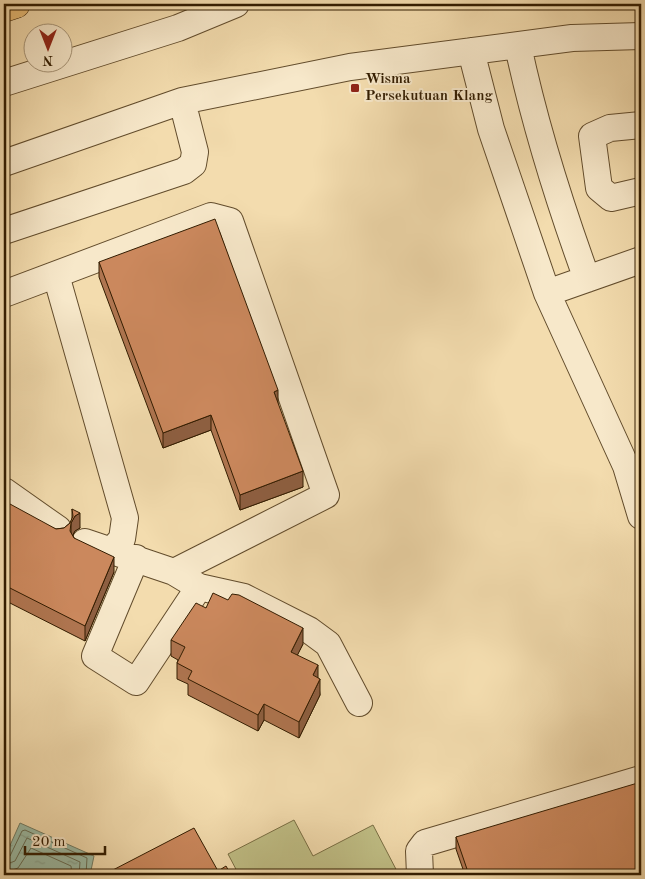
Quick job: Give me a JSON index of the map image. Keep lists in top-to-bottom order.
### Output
{
  "places": {
    "transit": ["Wisma Persekutuan Klang"]
  },
  "scale_bar": "20 m",
  "north": "bottom"
}
